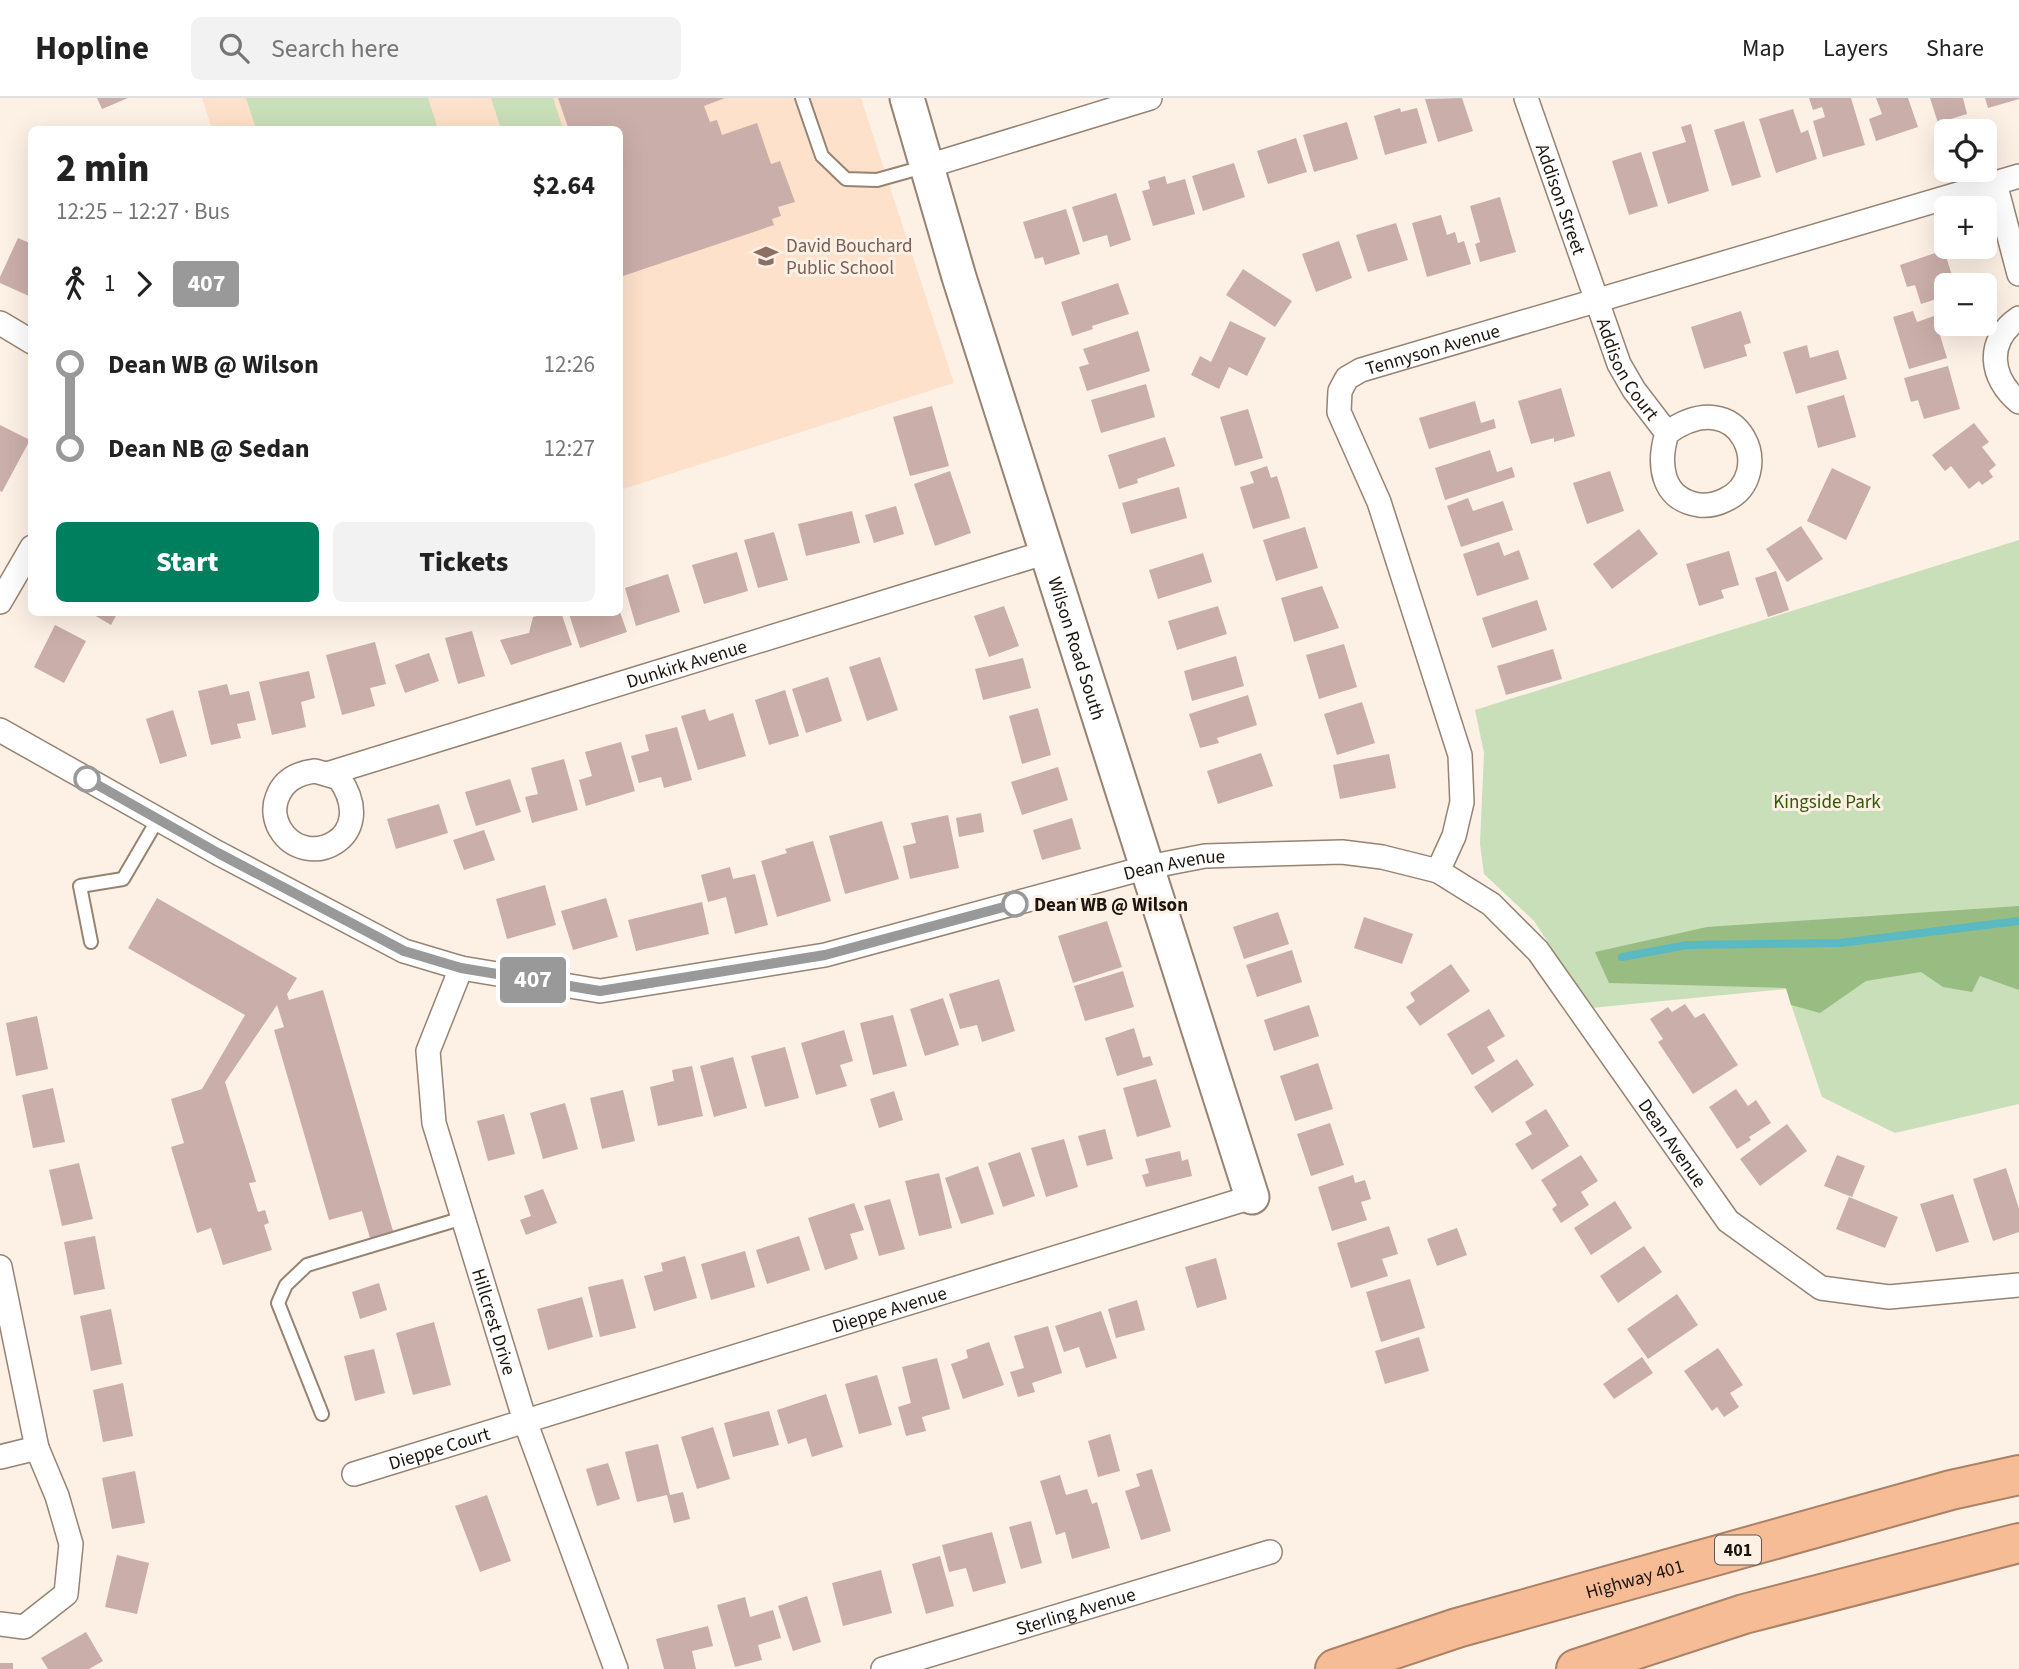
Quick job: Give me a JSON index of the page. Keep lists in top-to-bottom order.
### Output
{
  "streets": {
    "highway": ["401", "Highway 401"],
    "main road": ["Wilson Road South"],
    "street": [
      "Addison Street",
      "Tennyson Avenue",
      "Addison Court",
      "Dunkirk Avenue",
      "Dean Avenue",
      "Dieppe Avenue",
      "Hillcrest Drive",
      "Dieppe Court",
      "Sterling Avenue"
    ]
  },
  "crossings": [
    ["Addison Street", "Tennyson Avenue"],
    ["Addison Street", "Addison Court"],
    ["Tennyson Avenue", "Addison Court"],
    ["Tennyson Avenue", "Dean Avenue"],
    ["Wilson Road South", "Dunkirk Avenue"],
    ["Wilson Road South", "Dean Avenue"],
    ["Wilson Road South", "Dieppe Avenue"],
    ["Dean Avenue", "Hillcrest Drive"],
    ["Dieppe Avenue", "Hillcrest Drive"],
    ["Dieppe Avenue", "Dieppe Court"],
    ["Hillcrest Drive", "Dieppe Court"]
  ],
  "parks": ["Kingside Park"],
  "places": {
    "school or university": ["David Bouchard Public School"],
    "other": ["Dean WB @ Wilson"]
  },
  "lines": ["bus line 407"],
  "page": {
    "header": "Hopline",
    "search": "Search here",
    "nav": ["Map", "Layers", "Share"],
    "on_map": "407",
    "map_buttons": ["+", "−"],
    "heading": ["2 min", "12:25 – 12:27 · Bus", "$2.64"],
    "legs": ["1", "407"],
    "list": [
      {
        "name": "Dean WB @ Wilson",
        "value": "12:26"
      },
      {
        "name": "Dean NB @ Sedan",
        "value": "12:27"
      }
    ],
    "buttons": ["Start", "Tickets"]
  }
}
